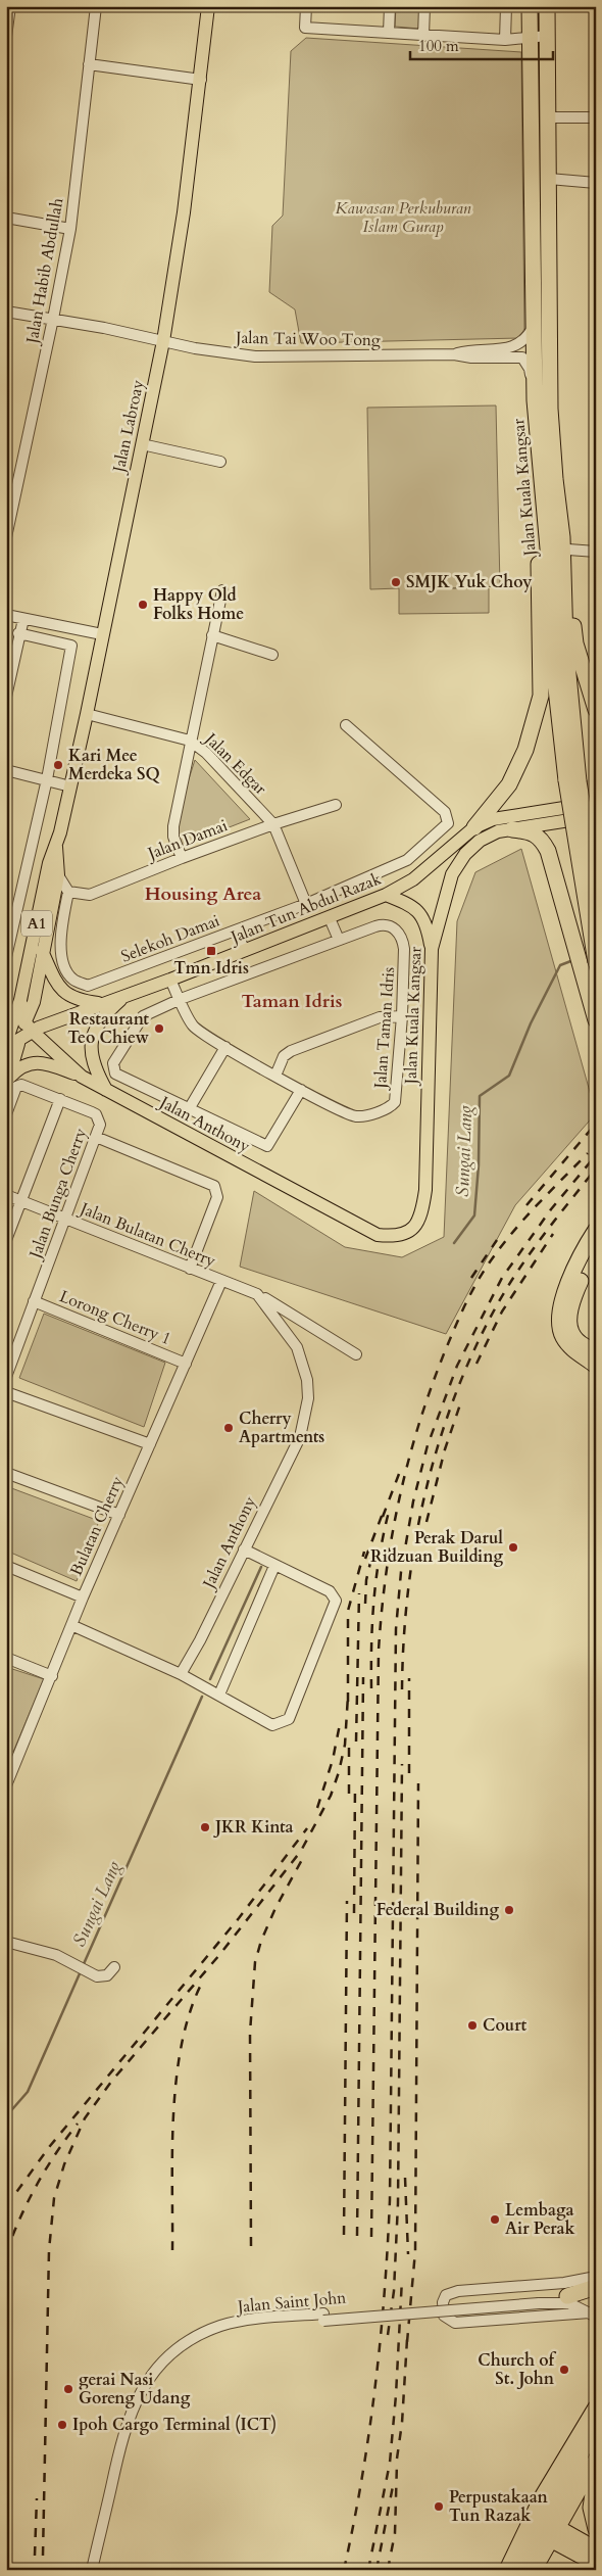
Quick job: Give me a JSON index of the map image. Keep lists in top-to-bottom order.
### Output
{
  "streets": {
    "highway": ["Jalan Kuala Kangsar"],
    "main road": [
      "Jalan Labroay",
      "Jalan Tun Abdul Razak",
      "A1",
      "Jalan Anthony"
    ],
    "street": [
      "Jalan Habib Abdullah",
      "Jalan Tai Woo Tong",
      "Jalan Edgar",
      "Jalan Damai",
      "Selekoh Damai",
      "Jalan Taman Idris",
      "Jalan Bunga Cherry",
      "Jalan Bulatan Cherry",
      "Lorong Cherry 1",
      "Bulatan Cherry",
      "Jalan Saint John"
    ]
  },
  "crossings": [
    ["Jalan Habib Abdullah", "Jalan Tai Woo Tong"],
    ["Jalan Tai Woo Tong", "Jalan Labroay"],
    ["Jalan Tai Woo Tong", "Jalan Kuala Kangsar"],
    ["Jalan Labroay", "Jalan Edgar"],
    ["Jalan Labroay", "Jalan Tun Abdul Razak"],
    ["Jalan Labroay", "A1"],
    ["Jalan Kuala Kangsar", "Jalan Anthony"],
    ["Jalan Edgar", "Jalan Damai"],
    ["Jalan Edgar", "Selekoh Damai"],
    ["Jalan Damai", "Selekoh Damai"],
    ["Jalan Tun Abdul Razak", "A1"],
    ["Jalan Tun Abdul Razak", "Jalan Taman Idris"],
    ["Jalan Tun Abdul Razak", "Jalan Anthony"],
    ["Jalan Bunga Cherry", "Jalan Bulatan Cherry"],
    ["Jalan Bunga Cherry", "Lorong Cherry 1"],
    ["Jalan Bulatan Cherry", "Bulatan Cherry"],
    ["Lorong Cherry 1", "Bulatan Cherry"]
  ],
  "districts": ["Housing Area", "Taman Idris"],
  "water": ["Sungai Lang"],
  "parks": ["Kawasan Perkuburan Islam Gurap"],
  "places": {
    "other": [
      "SMJK Yuk Choy",
      "Happy Old Folks Home",
      "Kari Mee Merdeka SQ",
      "Restaurant Teo Chiew",
      "Cherry Apartments",
      "Perak Darul Ridzuan Building",
      "JKR Kinta",
      "Federal Building",
      "Court",
      "Lembaga Air Perak",
      "Church of St. John",
      "gerai Nasi Goreng Udang",
      "Ipoh Cargo Terminal (ICT)",
      "Perpustakaan Tun Razak"
    ],
    "transit": ["Tmn Idris"]
  },
  "scale_bar": "100 m"
}
